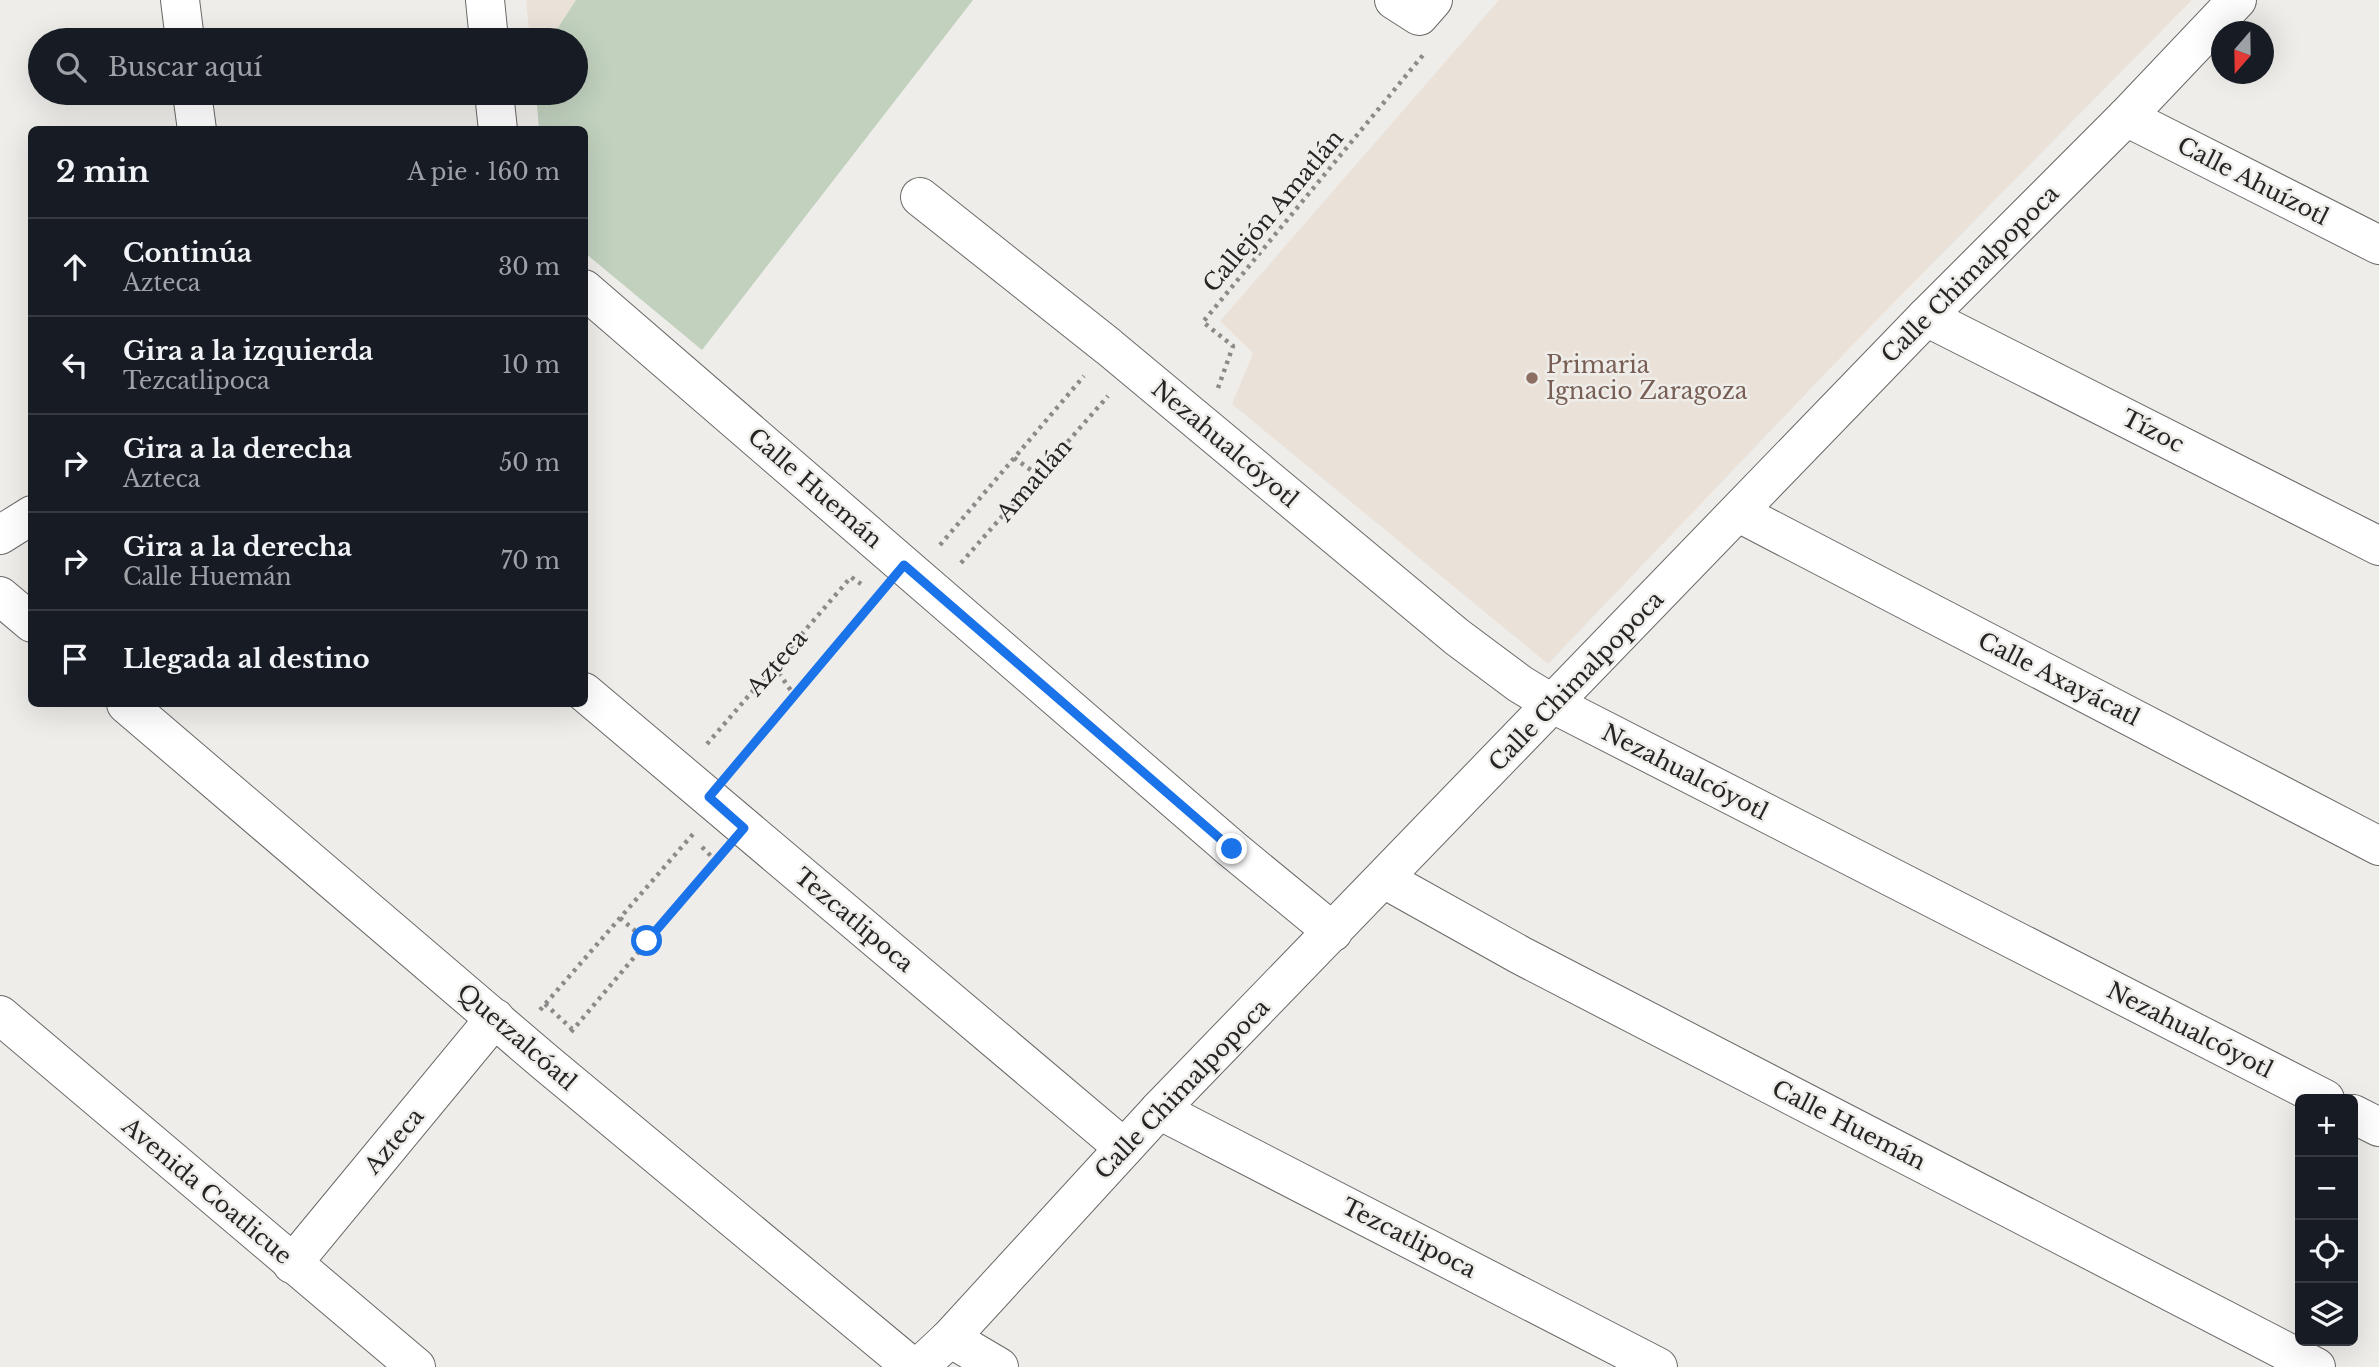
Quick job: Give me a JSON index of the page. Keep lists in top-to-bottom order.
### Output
{
  "streets": {
    "street": [
      "Calle Ahuízotl",
      "Calle Chimalpopoca",
      "Tízoc",
      "Nezahualcóyotl",
      "Calle Huemán",
      "Azteca",
      "Calle Axayácatl",
      "Tezcatlipoca",
      "Quetzalcóatl",
      "Avenida Coatlicue"
    ],
    "path": ["Callejón Amatlán", "Amatlán"]
  },
  "crossings": [
    ["Calle Ahuízotl", "Calle Chimalpopoca"],
    ["Callejón Amatlán", "Nezahualcóyotl"],
    ["Calle Chimalpopoca", "Tízoc"],
    ["Calle Chimalpopoca", "Nezahualcóyotl"],
    ["Calle Chimalpopoca", "Calle Huemán"],
    ["Calle Chimalpopoca", "Calle Axayácatl"],
    ["Calle Chimalpopoca", "Tezcatlipoca"],
    ["Nezahualcóyotl", "Amatlán"],
    ["Amatlán", "Calle Huemán"],
    ["Amatlán", "Azteca"],
    ["Calle Huemán", "Azteca"],
    ["Azteca", "Tezcatlipoca"],
    ["Azteca", "Quetzalcóatl"],
    ["Azteca", "Avenida Coatlicue"]
  ],
  "places": ["Primaria Ignacio Zaragoza"],
  "north": "bottom",
  "page": {
    "search": "Buscar aquí",
    "heading": ["2 min", "A pie · 160 m"],
    "list": [
      ["Continúa", "Azteca", "30 m"],
      ["Gira a la izquierda", "Tezcatlipoca", "10 m"],
      ["Gira a la derecha", "Azteca", "50 m"],
      ["Gira a la derecha", "Calle Huemán", "70 m"],
      "Llegada al destino"
    ],
    "map_buttons": ["+", "−"]
  }
}
